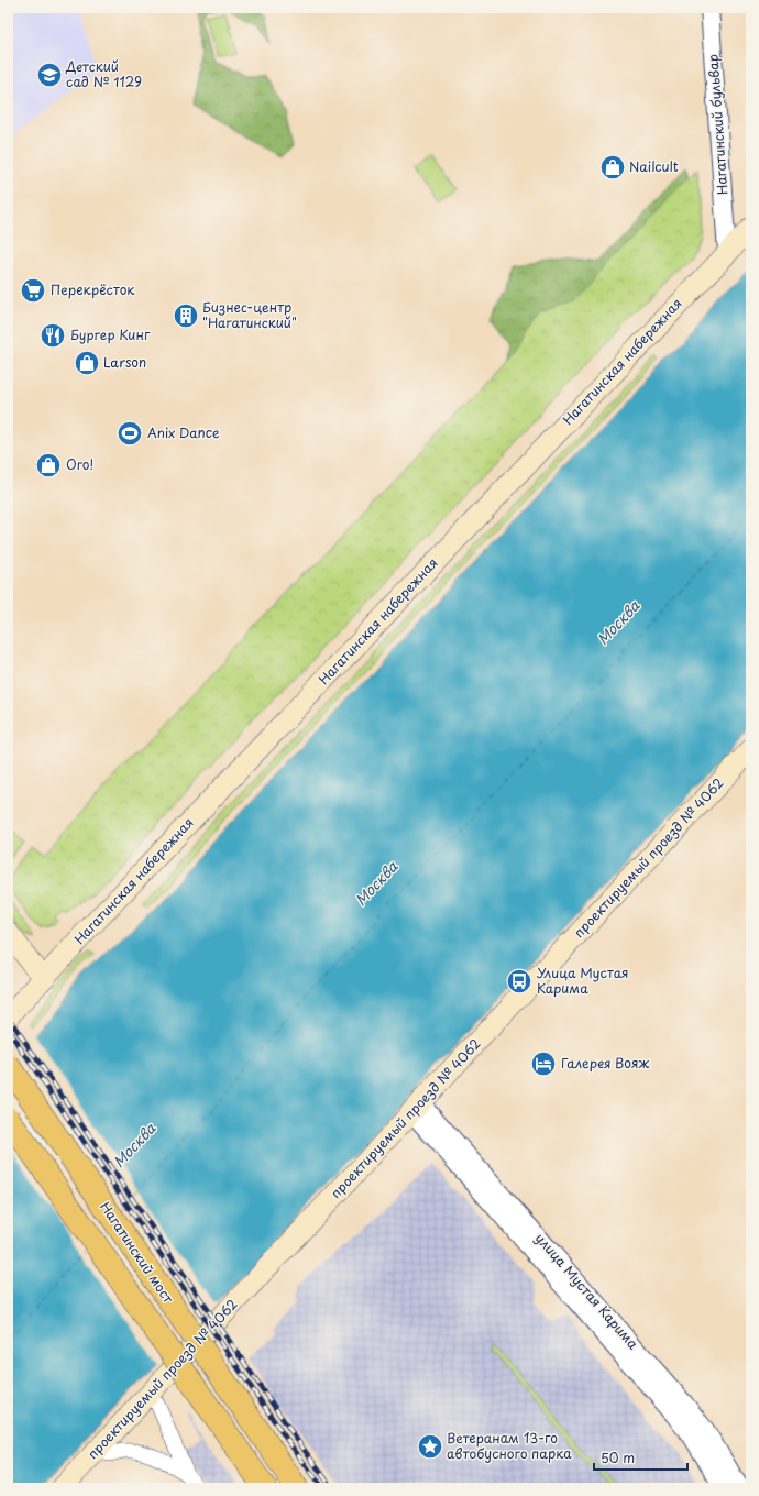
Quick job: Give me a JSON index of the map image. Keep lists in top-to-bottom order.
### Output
{
  "streets": {
    "main road": ["Нагатинская набережная", "проектируемый проезд № 4062", "Нагатинский мост"],
    "street": ["Нагатинский бульвар", "улица Мустая Карима"]
  },
  "crossings": [
    ["Нагатинский бульвар", "Нагатинская набережная"],
    ["проектируемый проезд № 4062", "улица Мустая Карима"]
  ],
  "water": ["Москва"],
  "places": {
    "school or university": ["Детский сад № 1129"],
    "shop": ["Nailcult", "Larson", "Ого!"],
    "supermarket": ["Перекрёсток"],
    "building": ["Бизнес-центр \"Нагатинский\""],
    "restaurant": ["Бургер Кинг"],
    "sports": ["Anix Dance"],
    "bus stop": ["Улица Мустая Карима"],
    "hotel": ["Галерея Вояж"],
    "place": ["Ветеранам 13-го автобусного парка"]
  },
  "scale_bar": "50 m"
}
